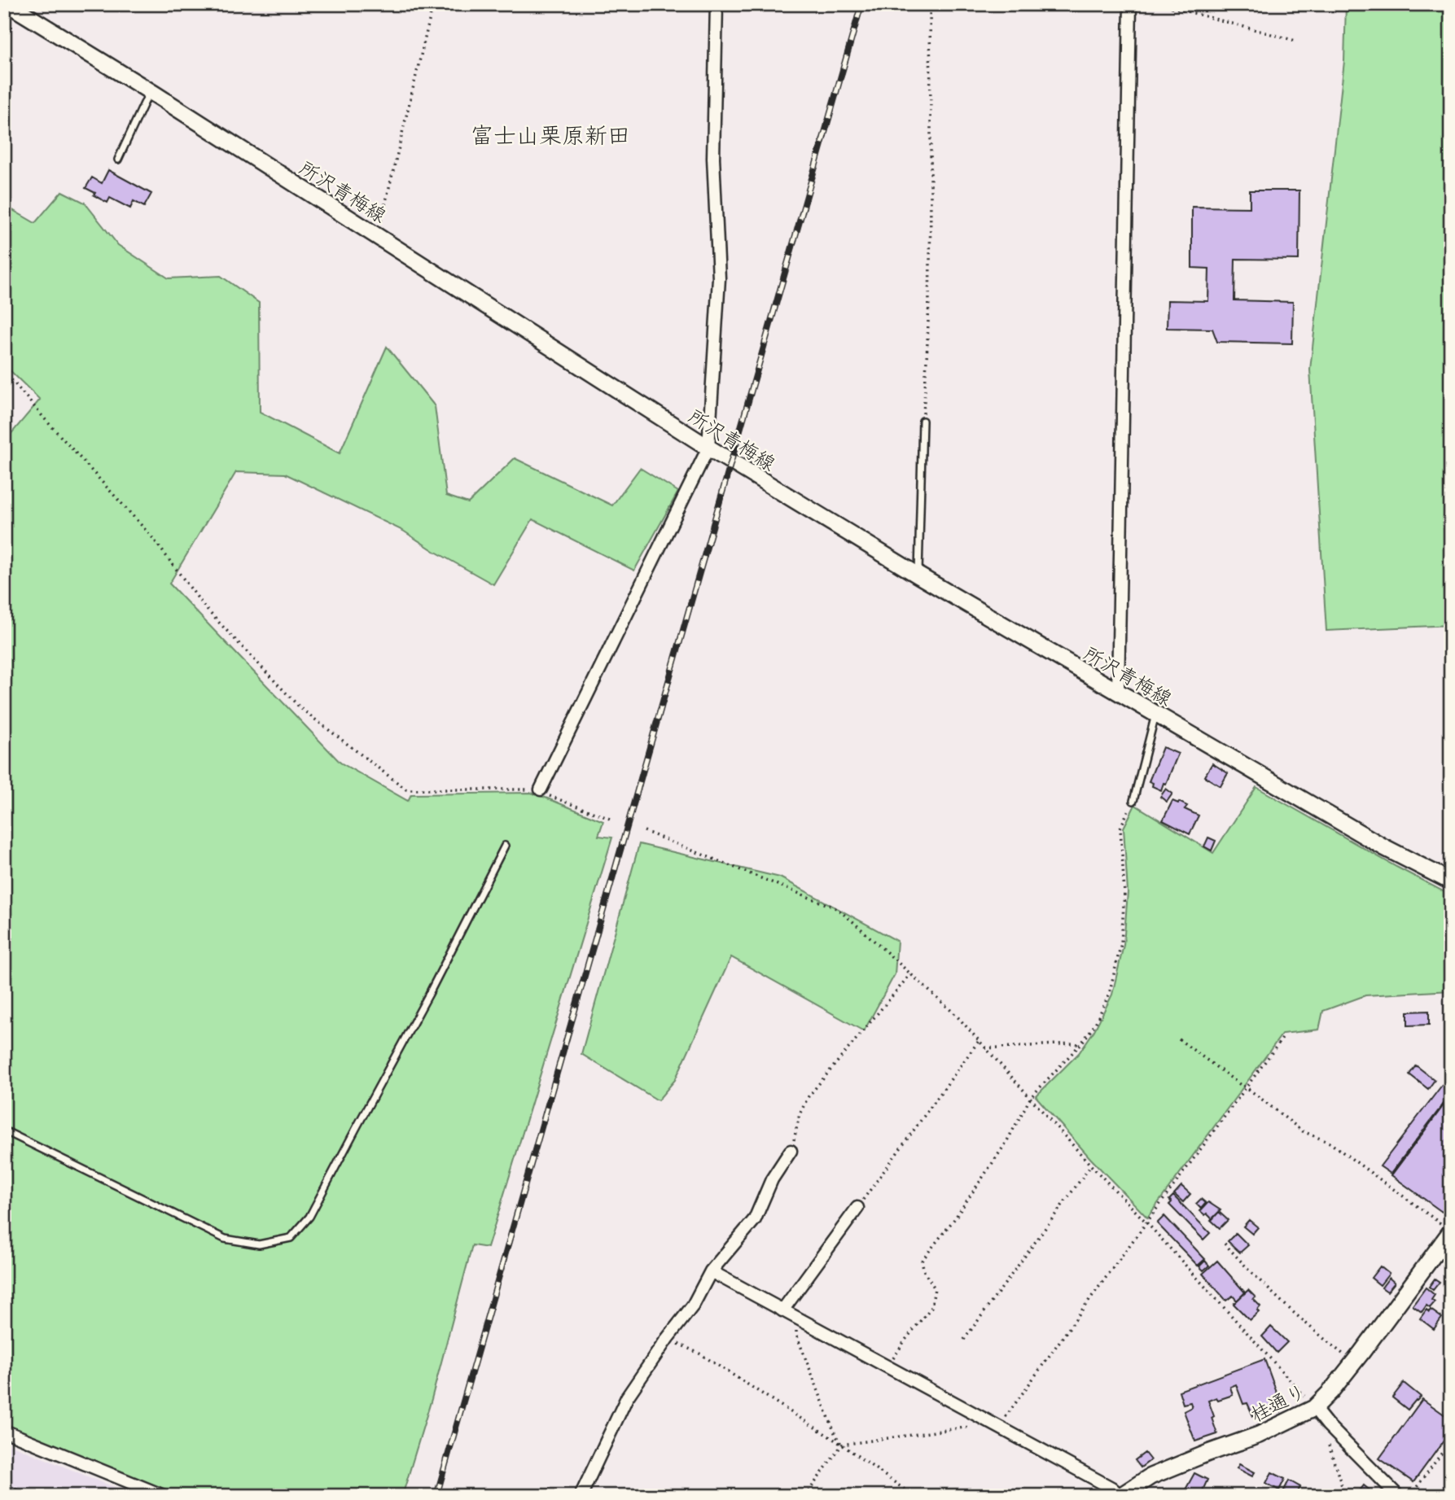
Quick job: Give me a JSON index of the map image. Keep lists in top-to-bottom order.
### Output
{
  "streets": {
    "main road": ["所沢青梅線", "桂通り"]
  },
  "districts": ["富士山栗原新田"]
}
